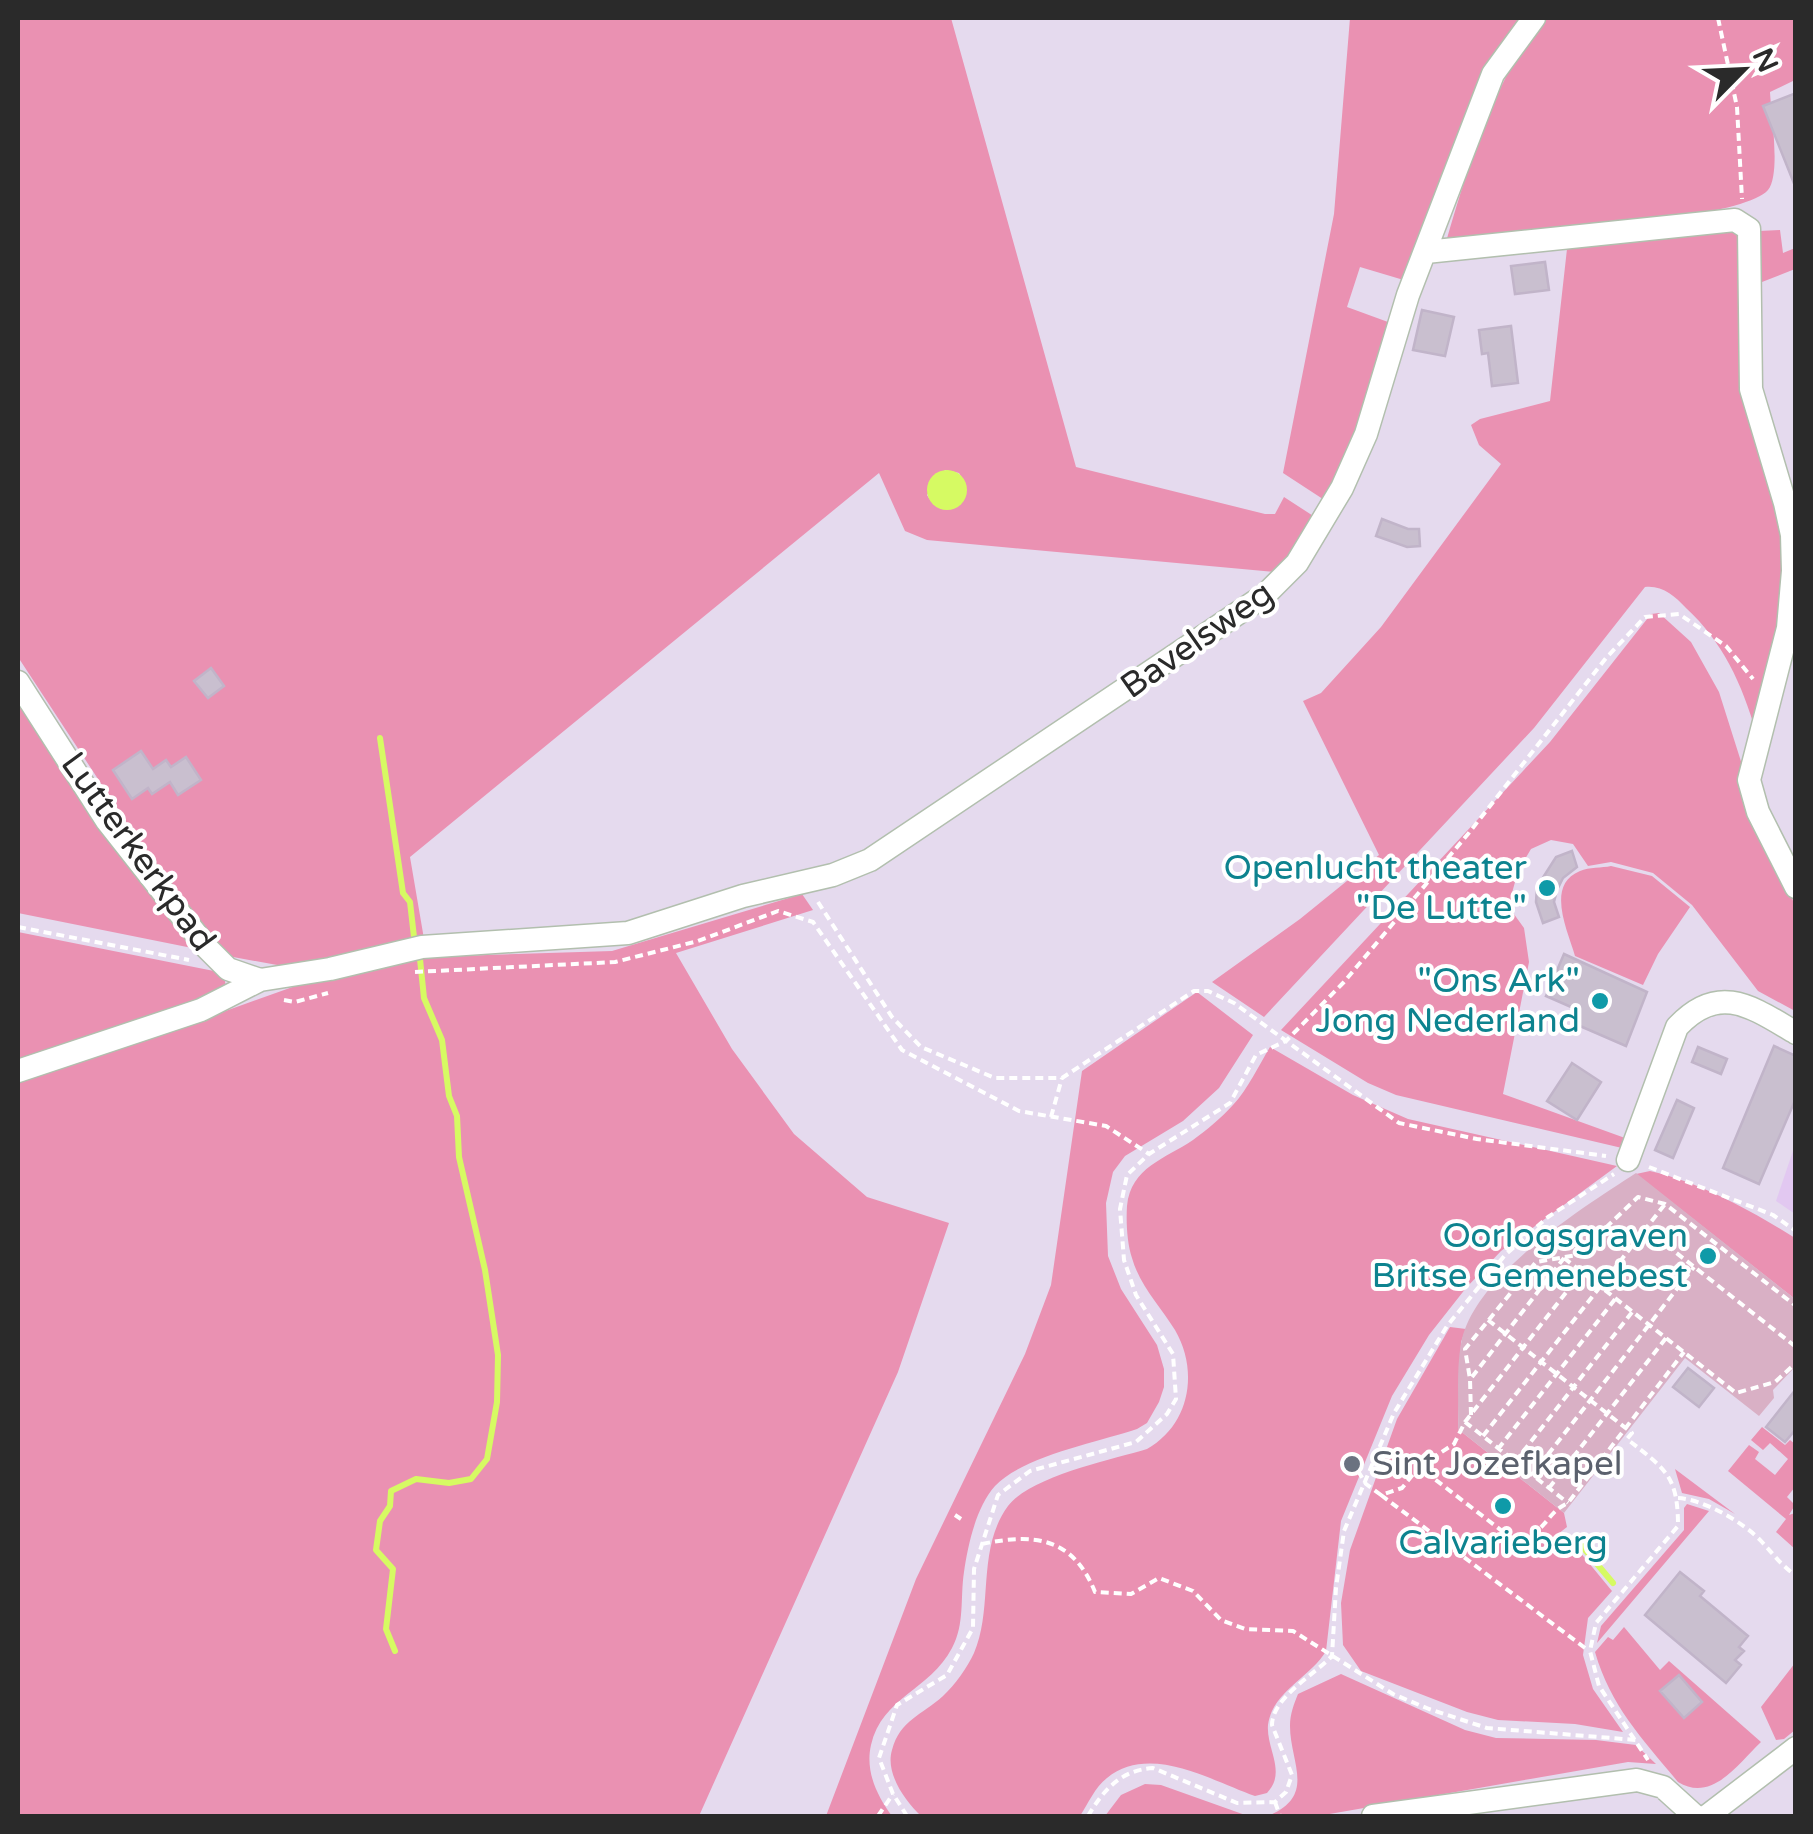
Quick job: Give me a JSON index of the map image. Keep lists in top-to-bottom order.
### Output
{
  "streets": {
    "street": ["Bavelsweg", "Lutterkerkpad"]
  },
  "places": [
    "Openlucht theater \"De Lutte\"",
    "\"Ons Ark\" Jong Nederland",
    "Oorlogsgraven Britse Gemenebest",
    "Sint Jozefkapel",
    "Calvarieberg"
  ],
  "north": "top right"
}
